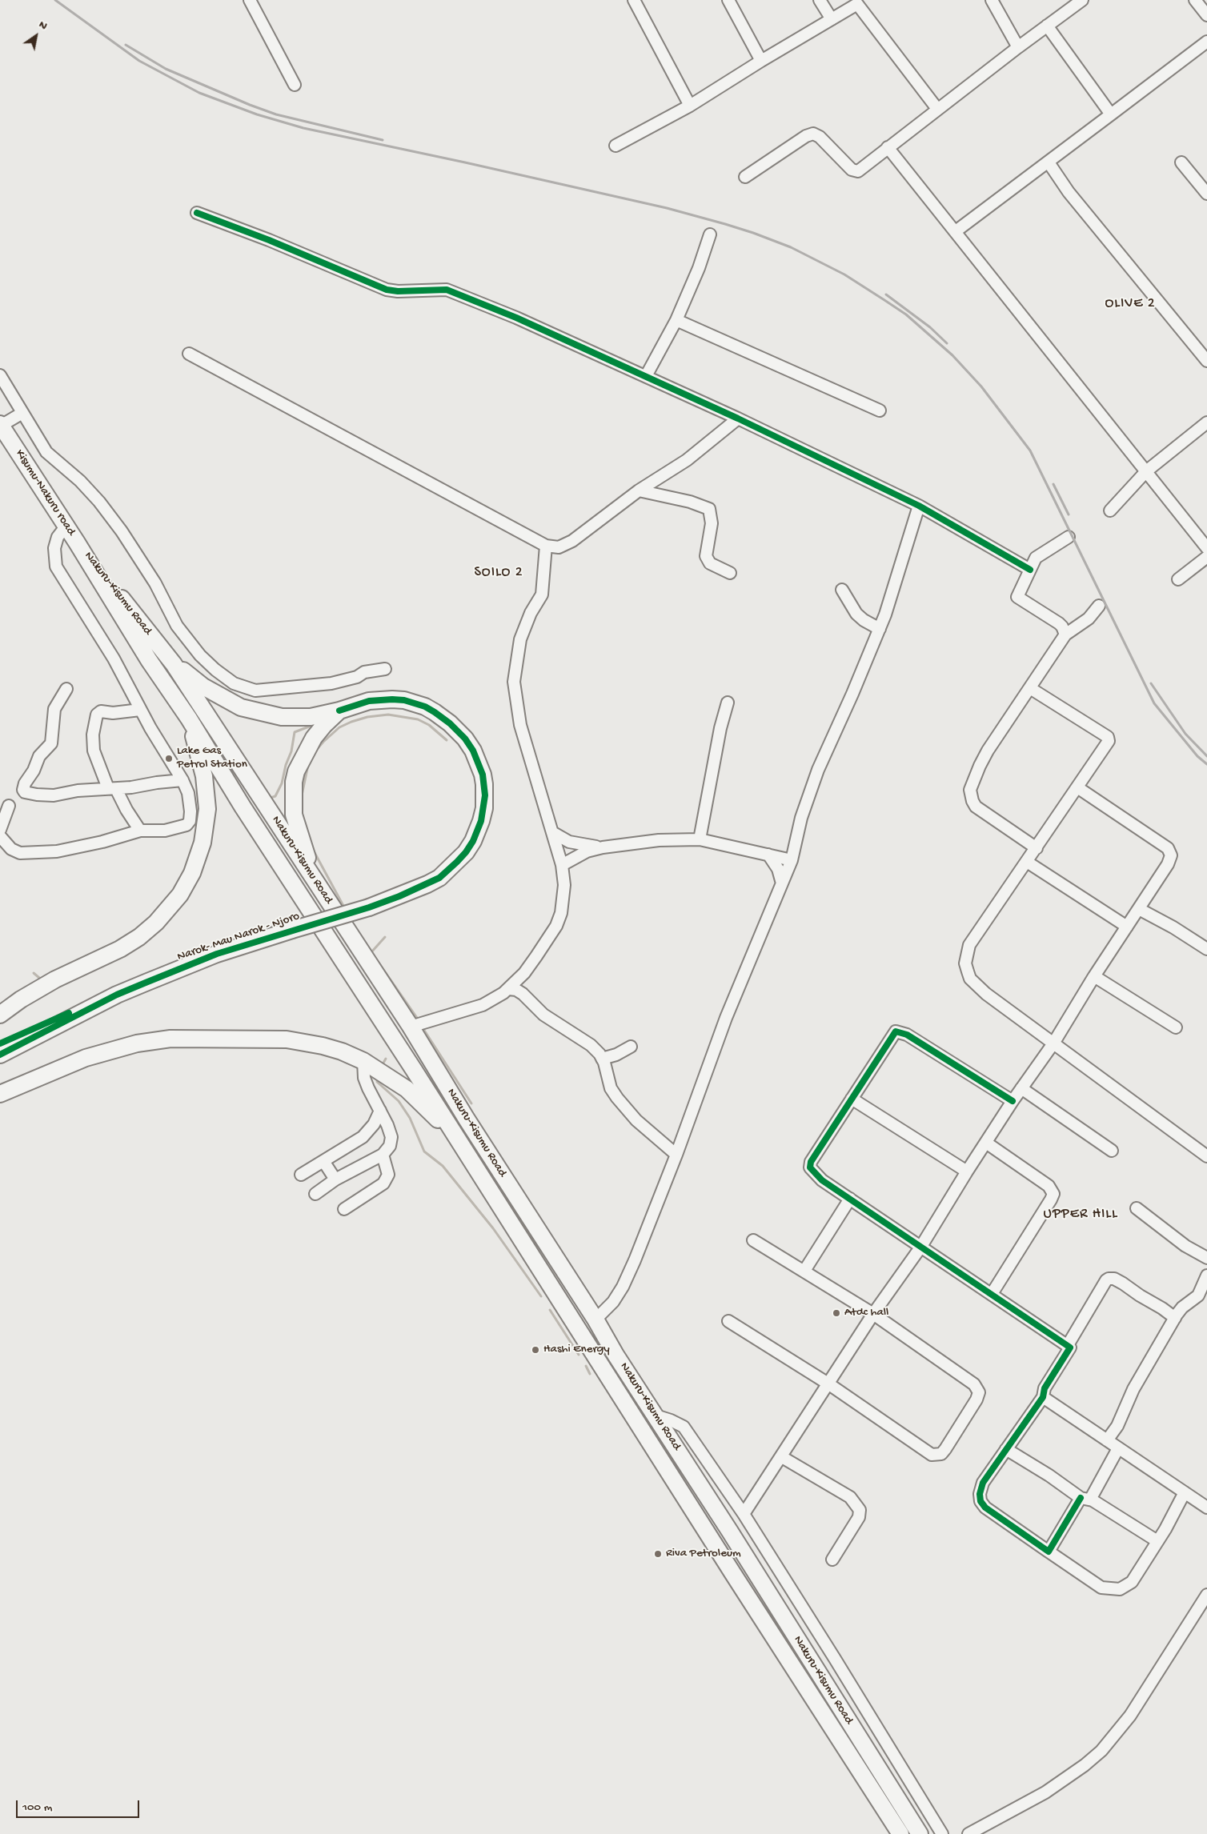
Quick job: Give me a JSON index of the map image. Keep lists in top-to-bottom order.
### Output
{
  "streets": {
    "highway": ["Kisumu-Nakuru road", "Nakuru-Kisumu Road", "Narok- Mau Narok - Njoro"]
  },
  "crossings": [
    ["Kisumu-Nakuru road", "Nakuru-Kisumu Road"],
    ["Nakuru-Kisumu Road", "Narok- Mau Narok - Njoro"]
  ],
  "districts": ["OLIVE 2", "SOILO 2", "UPPER HILL"],
  "places": [
    "Lake Gas Petrol Station",
    "Atdc hall",
    "Hashi Energy",
    "Riva Petroleum"
  ],
  "scale_bar": "100 m",
  "north": "top right"
}
